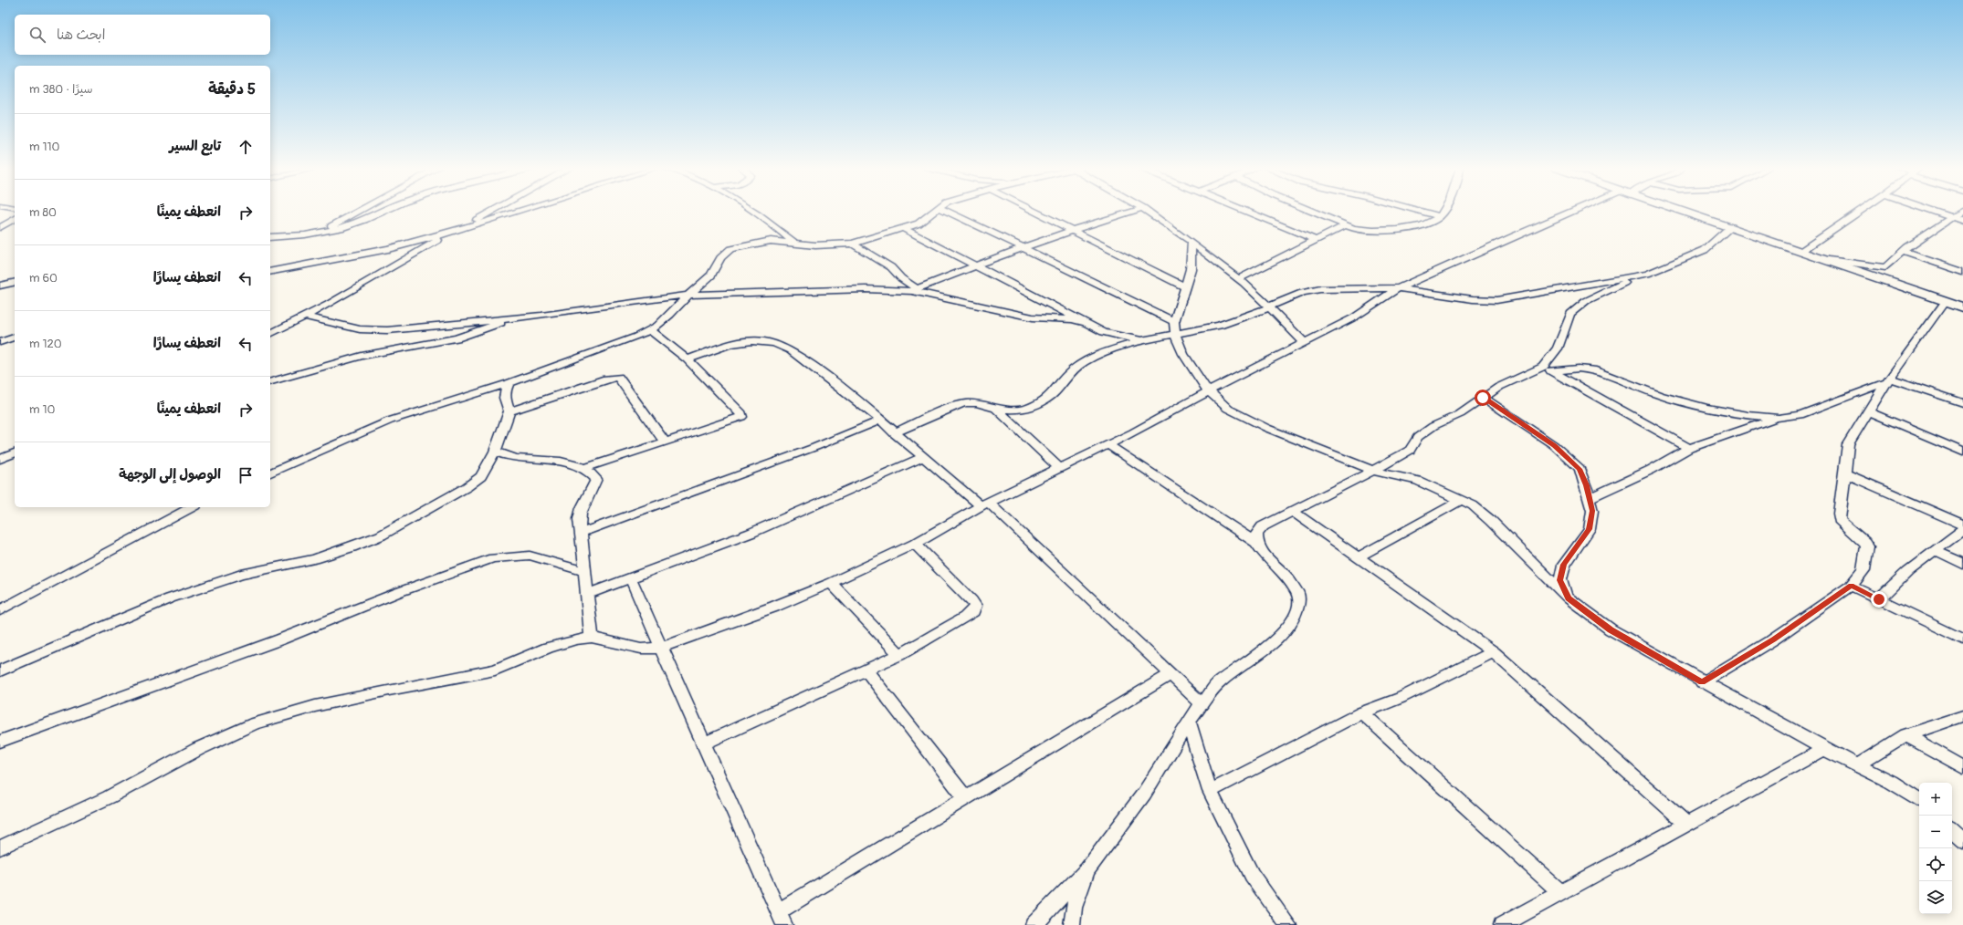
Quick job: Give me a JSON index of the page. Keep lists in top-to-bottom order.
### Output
{
  "page": {
    "search": "ابحث هنا",
    "heading": ["5 دقيقة", "سيرًا · 380 m"],
    "list": [
      ["تابع السير", "110 m"],
      ["انعطف يمينًا", "80 m"],
      ["انعطف يسارًا", "60 m"],
      ["انعطف يسارًا", "120 m"],
      ["انعطف يمينًا", "10 m"],
      "الوصول إلى الوجهة"
    ],
    "map_buttons": ["+", "−"]
  }
}
